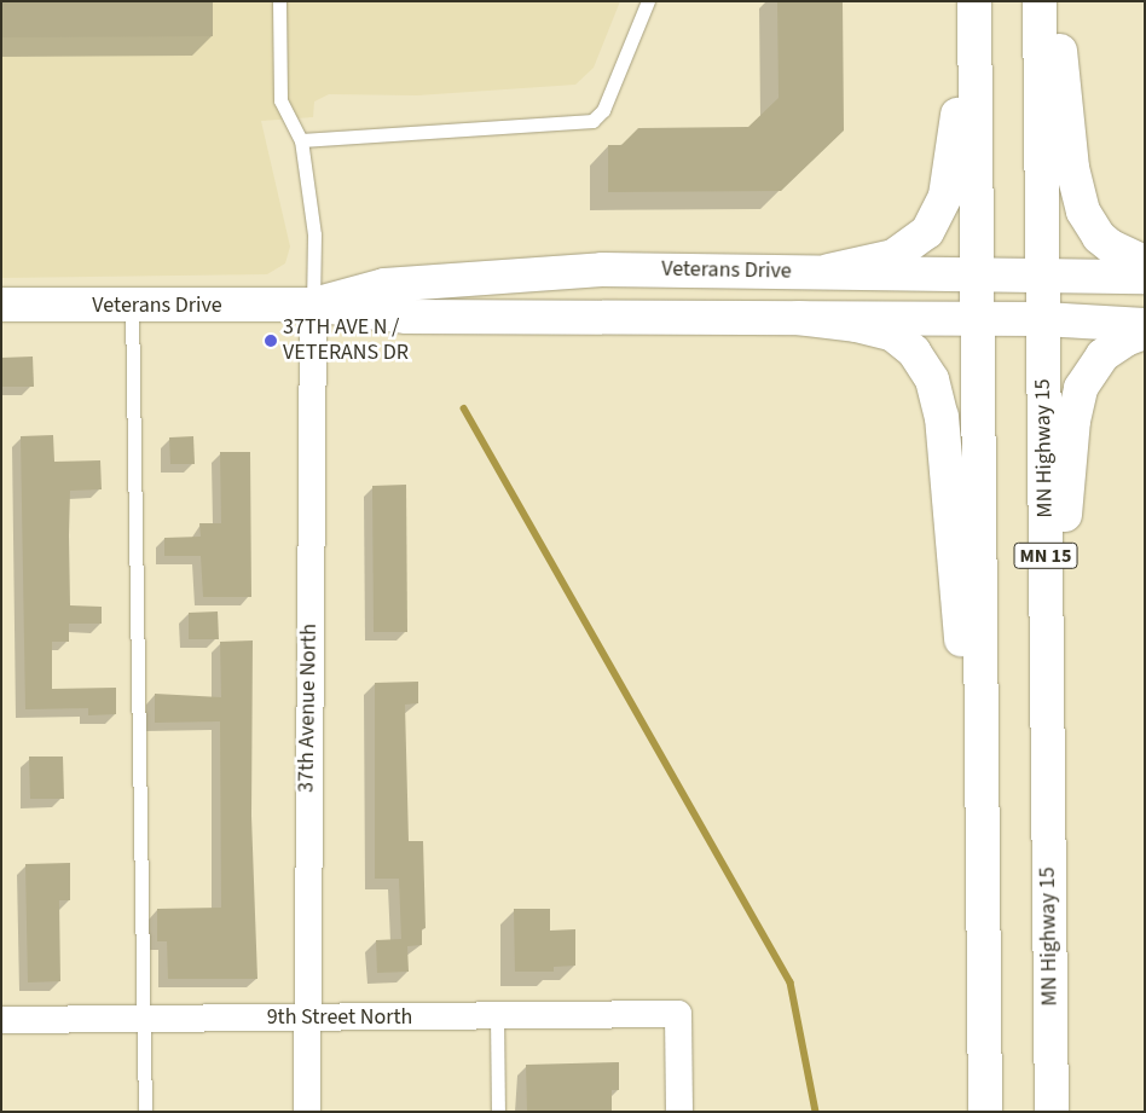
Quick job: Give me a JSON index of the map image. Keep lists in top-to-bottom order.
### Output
{
  "streets": {
    "main road": ["Veterans Drive", "MN Highway 15", "MN 15"],
    "street": ["37th Avenue North", "9th Street North"]
  },
  "crossings": [
    ["Veterans Drive", "MN Highway 15"],
    ["Veterans Drive", "37th Avenue North"],
    ["37th Avenue North", "9th Street North"]
  ],
  "places": ["37TH AVE N / VETERANS DR"]
}
